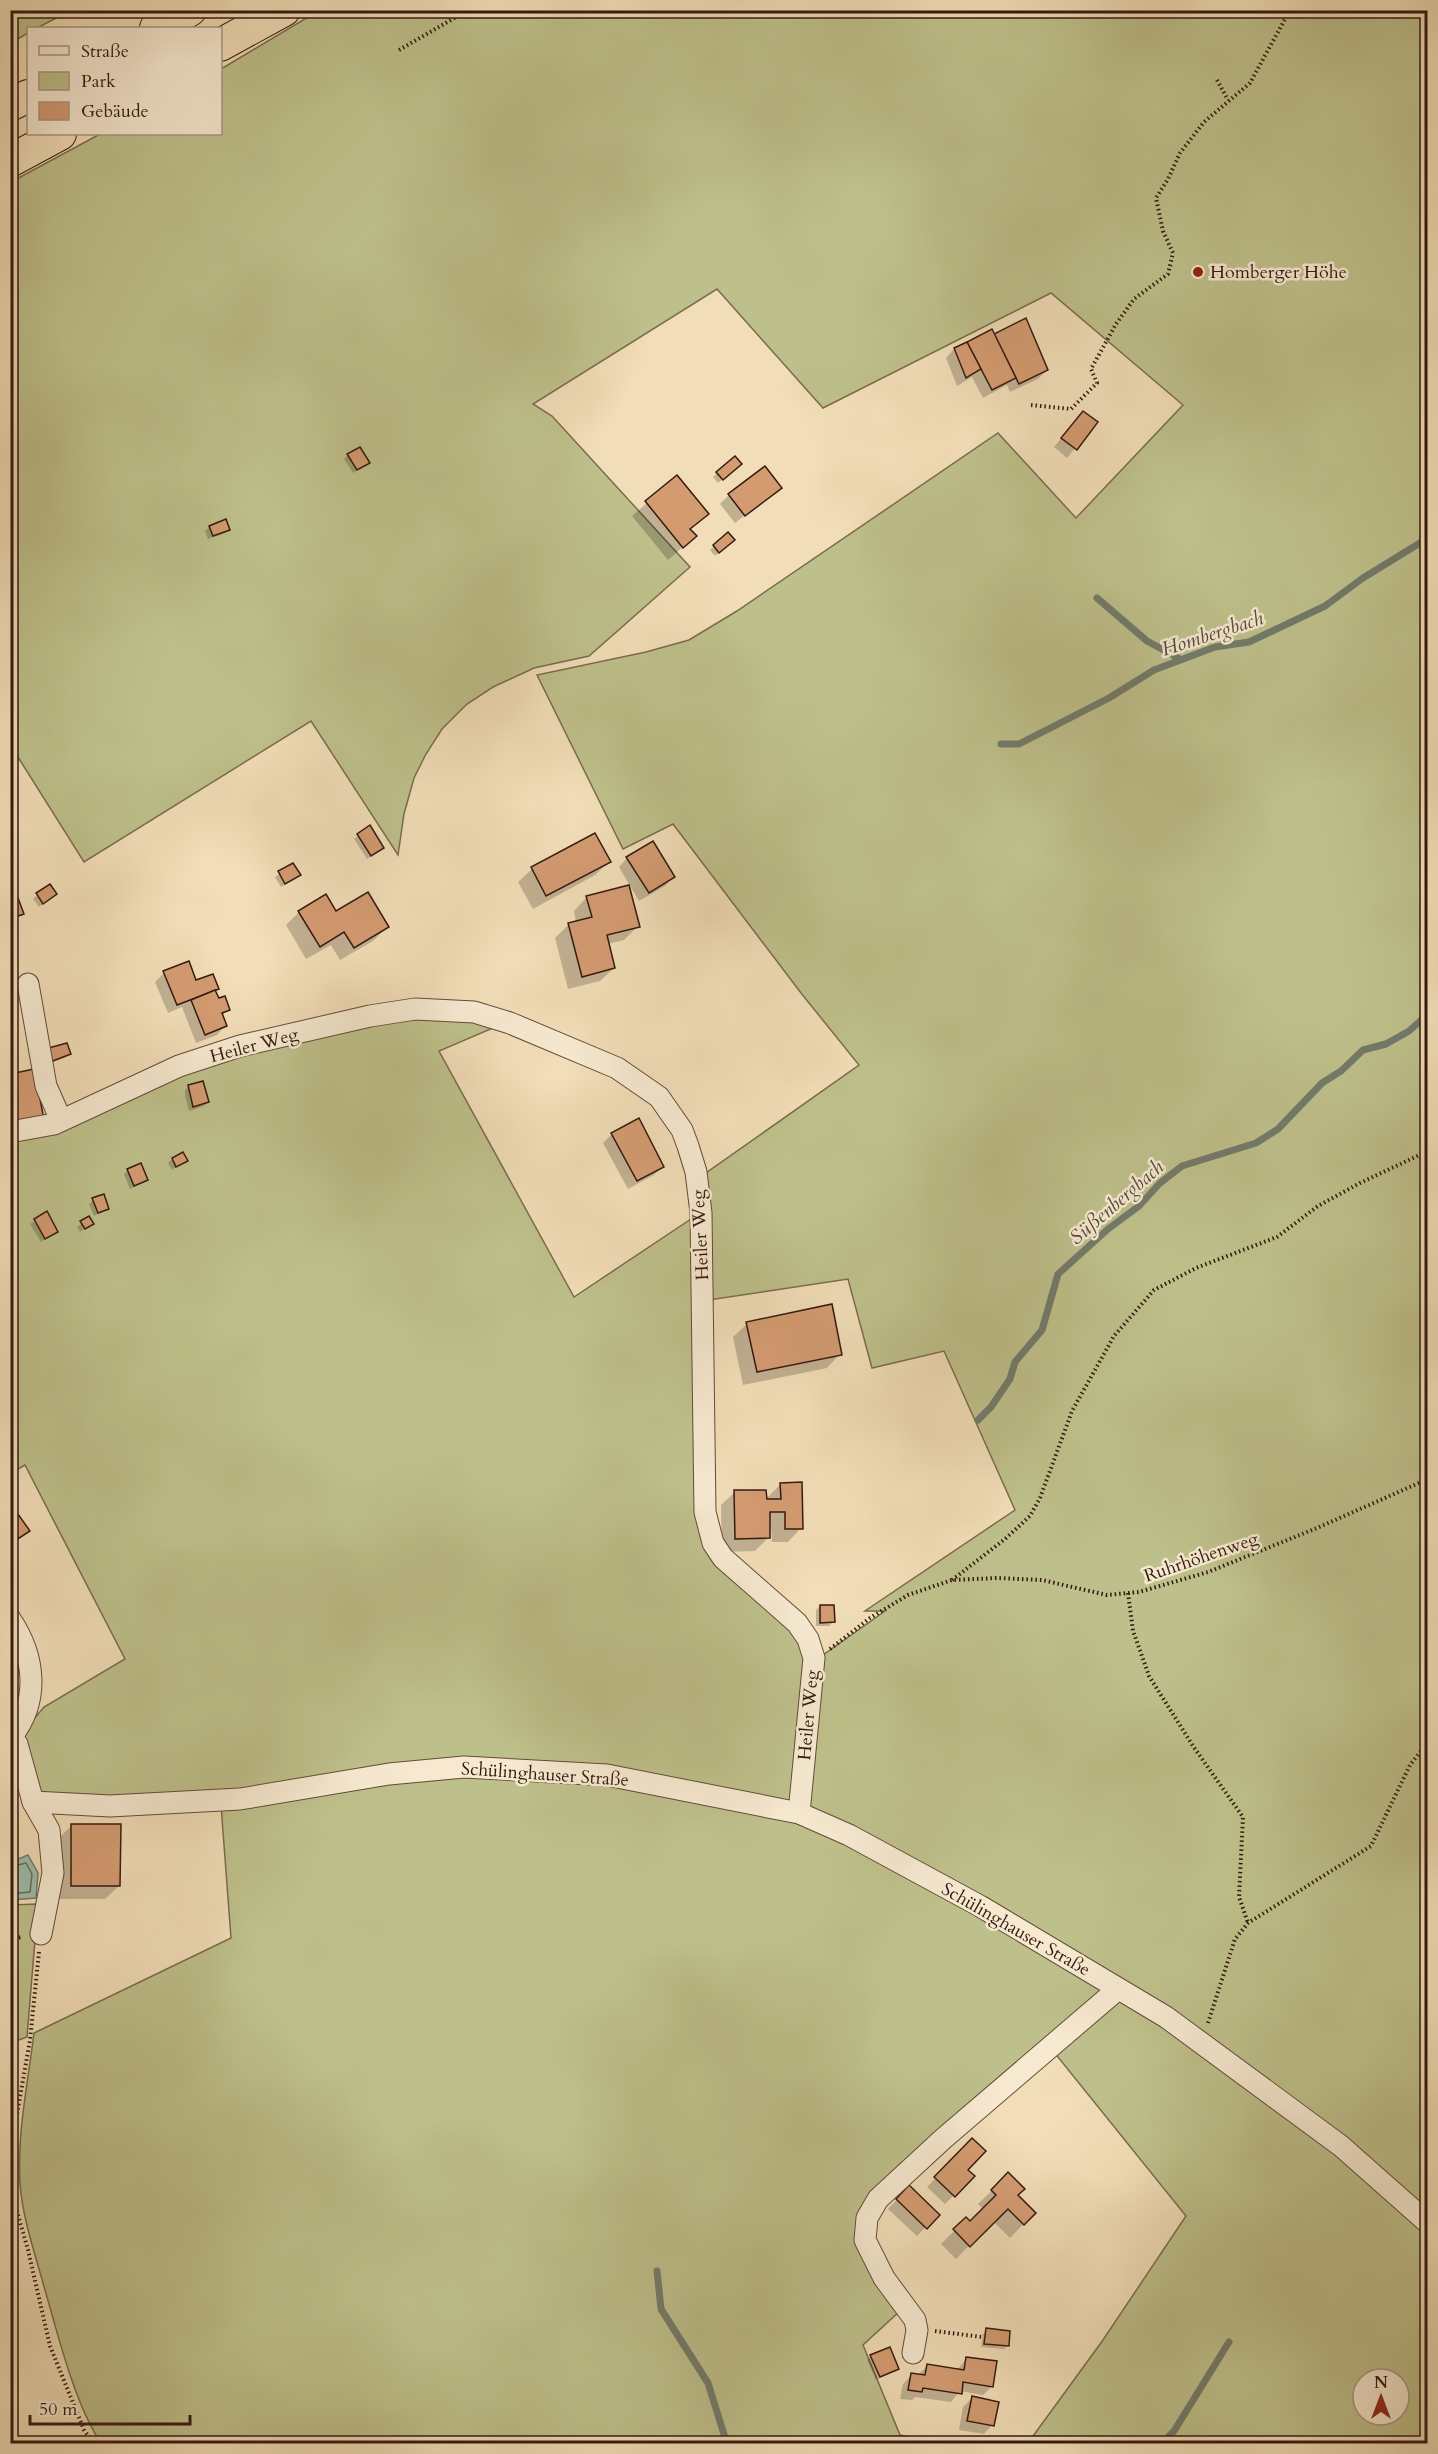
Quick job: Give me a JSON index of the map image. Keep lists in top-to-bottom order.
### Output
{
  "streets": {
    "street": ["Heiler Weg", "Schülinghauser Straße"],
    "path": ["Ruhrhöhenweg"]
  },
  "crossings": [
    ["Heiler Weg", "Ruhrhöhenweg"],
    ["Heiler Weg", "Schülinghauser Straße"]
  ],
  "water": ["Hombergbach", "Süßenbergbach"],
  "places": ["Homberger Höhe"],
  "legend": ["Straße", "Park", "Gebäude"],
  "scale_bar": "50 m",
  "north": "top"
}
